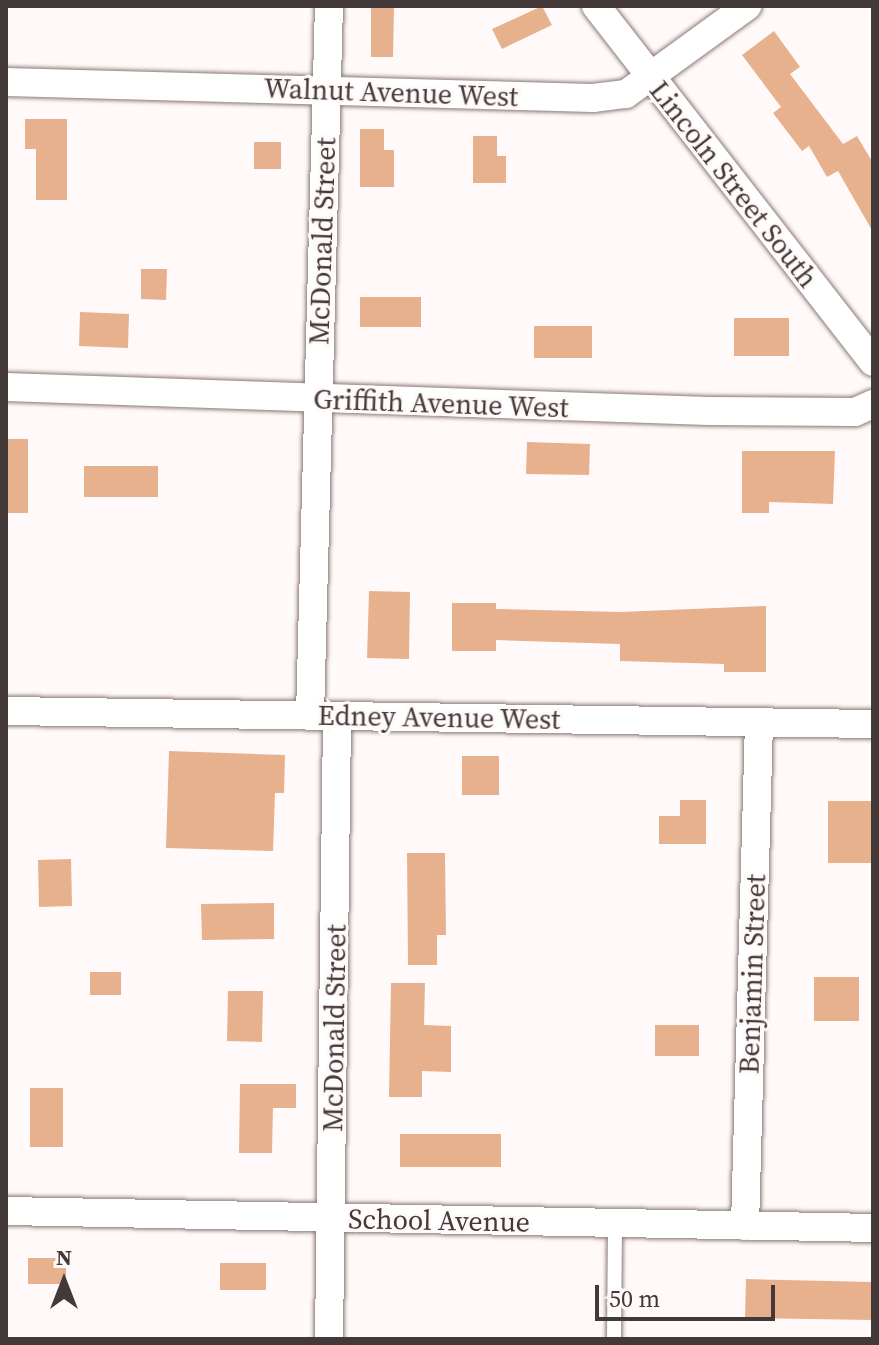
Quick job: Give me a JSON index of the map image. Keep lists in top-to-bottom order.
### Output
{
  "streets": {
    "street": [
      "Walnut Avenue West",
      "Lincoln Street South",
      "McDonald Street",
      "Griffith Avenue West",
      "Edney Avenue West",
      "Benjamin Street",
      "School Avenue"
    ]
  },
  "crossings": [
    ["Walnut Avenue West", "Lincoln Street South"],
    ["Walnut Avenue West", "McDonald Street"],
    ["McDonald Street", "Griffith Avenue West"],
    ["McDonald Street", "Edney Avenue West"],
    ["McDonald Street", "School Avenue"],
    ["Edney Avenue West", "Benjamin Street"],
    ["Benjamin Street", "School Avenue"]
  ],
  "scale_bar": "50 m",
  "north": "top"
}
